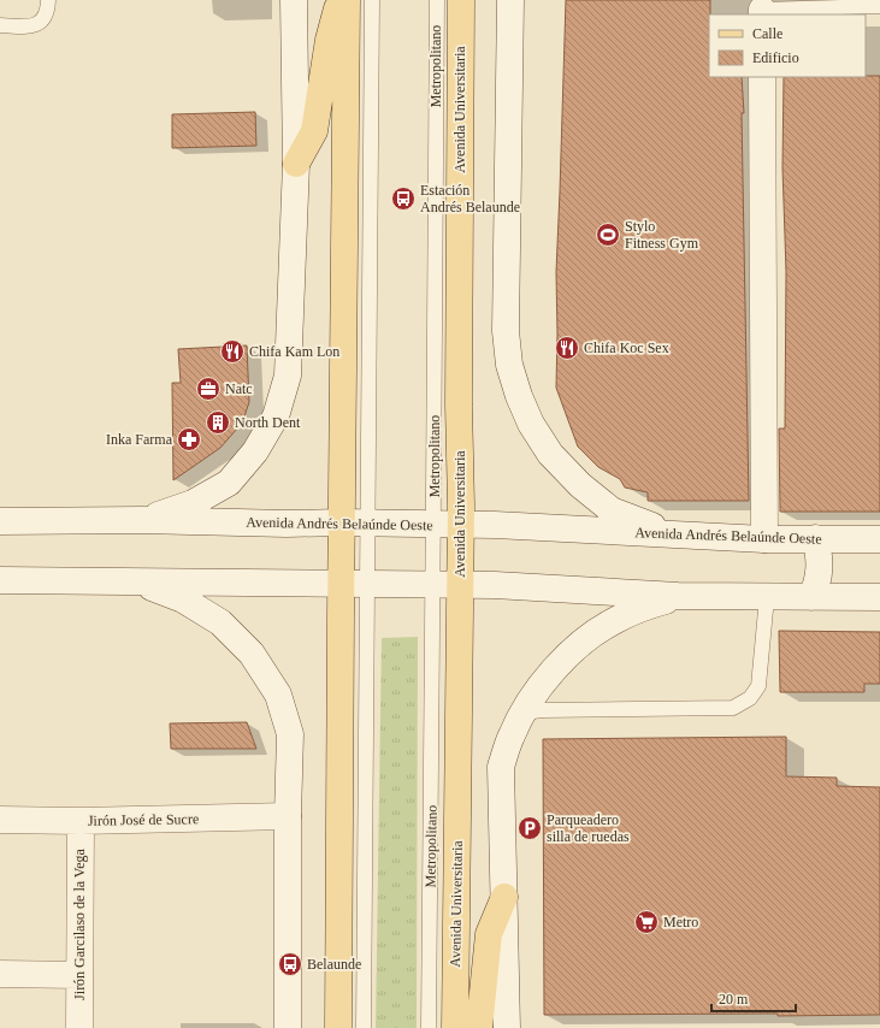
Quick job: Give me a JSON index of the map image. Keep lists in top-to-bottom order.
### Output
{
  "streets": {
    "main road": ["Avenida Universitaria"],
    "street": ["Avenida Andrés Belaúnde Oeste", "Jirón José de Sucre", "Jirón Garcilaso de la Vega"],
    "lane": ["Metropolitano"]
  },
  "crossings": [
    ["Metropolitano", "Avenida Andrés Belaúnde Oeste"],
    ["Avenida Universitaria", "Avenida Andrés Belaúnde Oeste"],
    ["Jirón José de Sucre", "Jirón Garcilaso de la Vega"]
  ],
  "places": {
    "bus stop": ["Estación Andrés Belaunde", "Belaunde"],
    "sports": ["Stylo Fitness Gym"],
    "restaurant": ["Chifa Koc Sex", "Chifa Kam Lon"],
    "office": ["Natc"],
    "building": ["North Dent"],
    "pharmacy": ["Inka Farma"],
    "parking": ["Parqueadero silla de ruedas"],
    "supermarket": ["Metro"]
  },
  "legend": ["Calle", "Edificio"],
  "scale_bar": "20 m"
}
